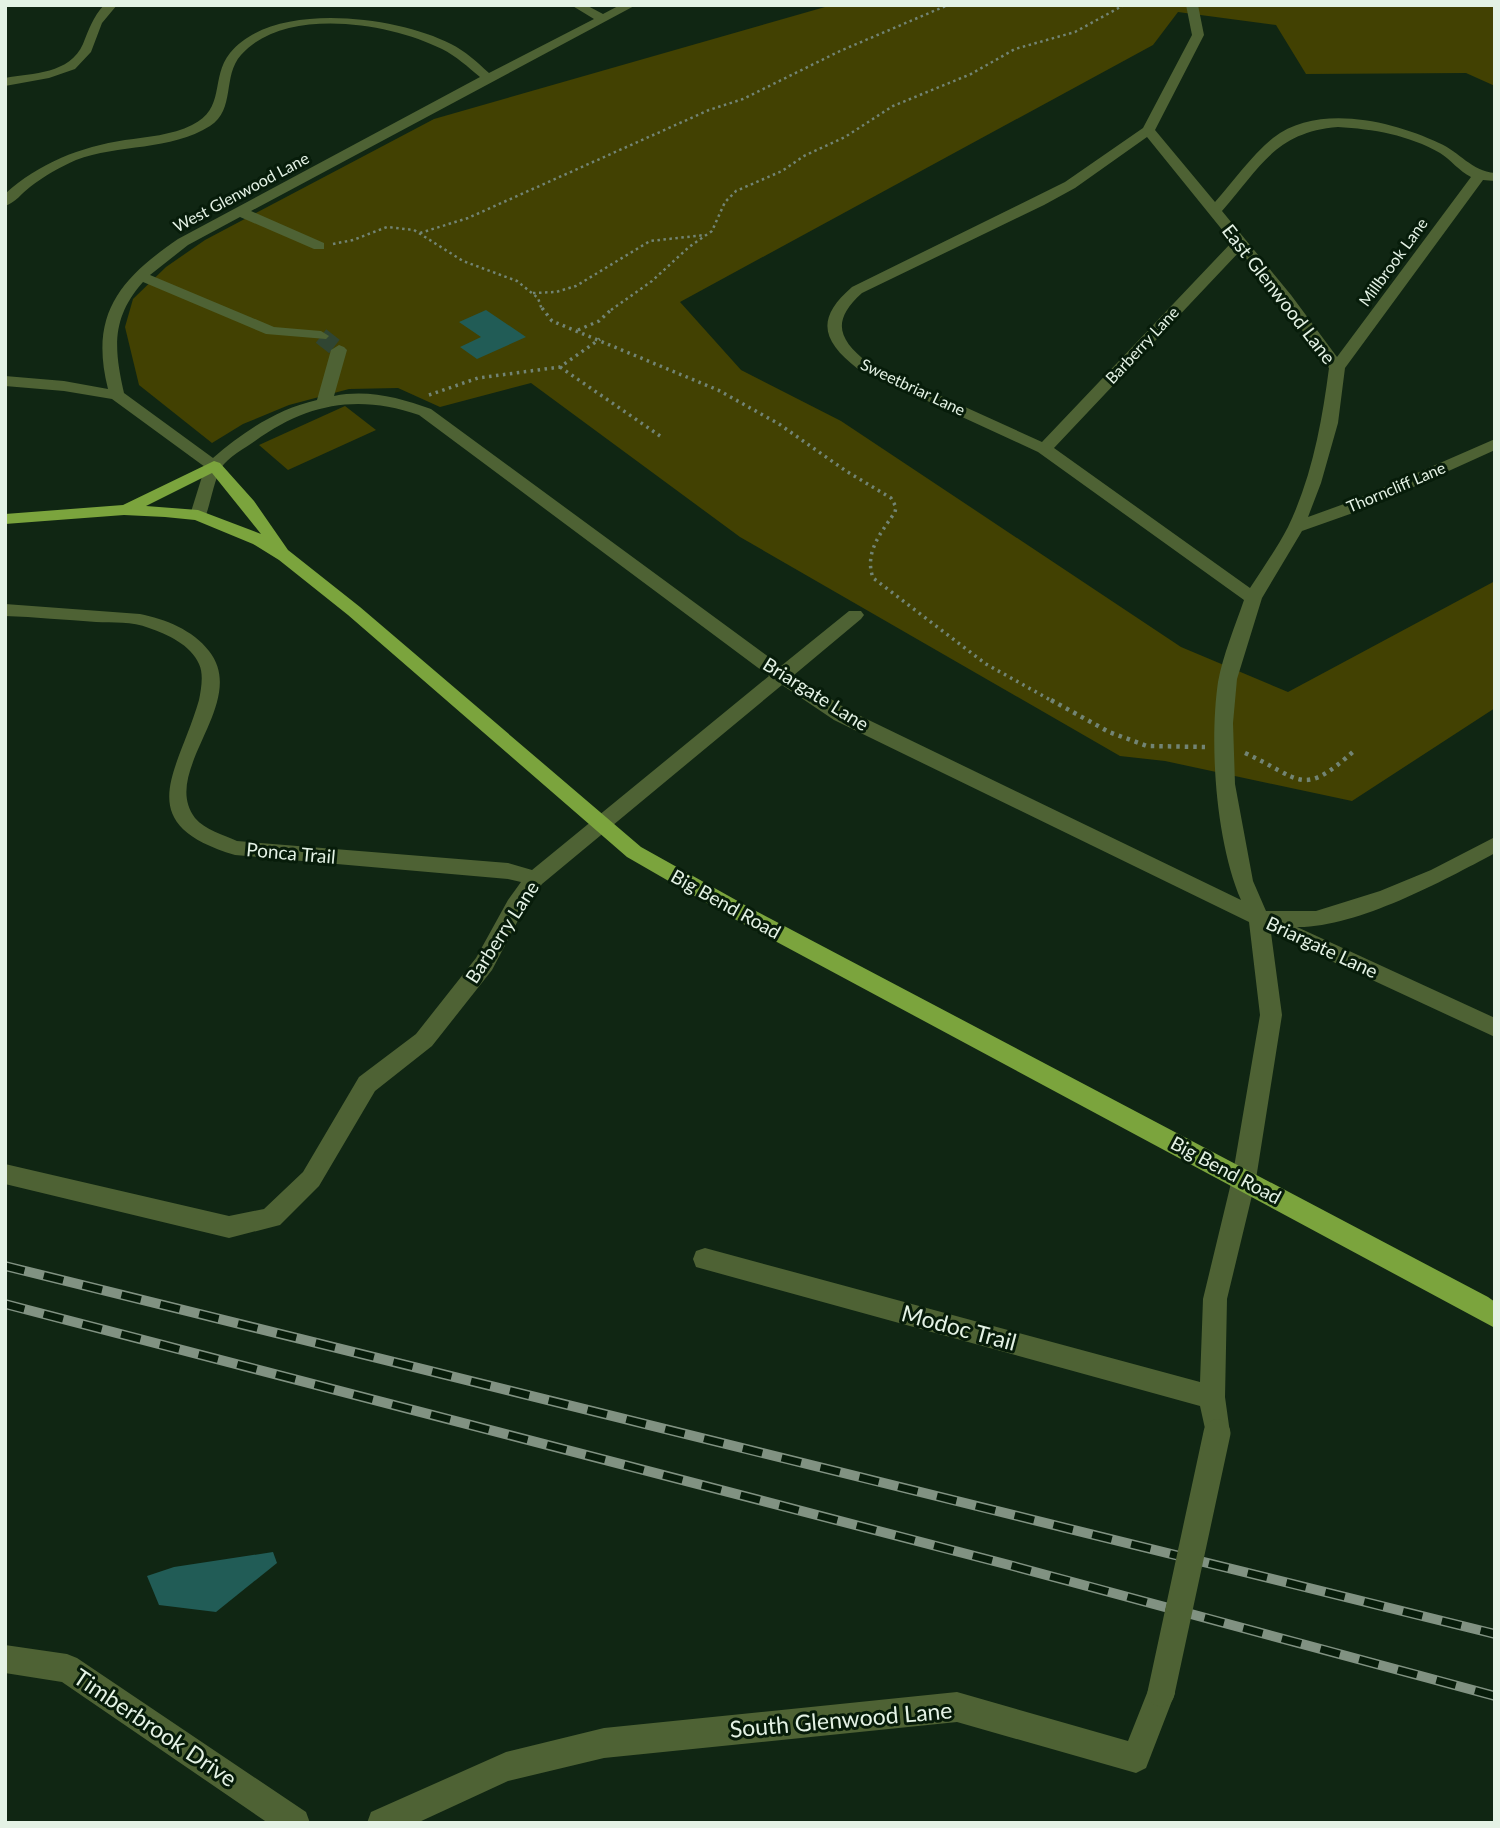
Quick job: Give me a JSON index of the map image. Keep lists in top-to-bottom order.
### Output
{
  "streets": {
    "main road": ["Big Bend Road"],
    "street": [
      "West Glenwood Lane",
      "Millbrook Lane",
      "East Glenwood Lane",
      "Barberry Lane",
      "Sweetbriar Lane",
      "Thorncliff Lane",
      "Briargate Lane",
      "Ponca Trail",
      "Modoc Trail",
      "South Glenwood Lane",
      "Timberbrook Drive"
    ]
  },
  "crossings": [
    ["Millbrook Lane", "East Glenwood Lane"],
    ["East Glenwood Lane", "Barberry Lane"],
    ["East Glenwood Lane", "Sweetbriar Lane"],
    ["East Glenwood Lane", "Thorncliff Lane"],
    ["East Glenwood Lane", "Briargate Lane"],
    ["East Glenwood Lane", "Big Bend Road"],
    ["East Glenwood Lane", "South Glenwood Lane"],
    ["Barberry Lane", "Sweetbriar Lane"],
    ["Barberry Lane", "Briargate Lane"],
    ["Barberry Lane", "Ponca Trail"],
    ["Barberry Lane", "Big Bend Road"],
    ["Big Bend Road", "South Glenwood Lane"],
    ["Modoc Trail", "South Glenwood Lane"]
  ]
}
